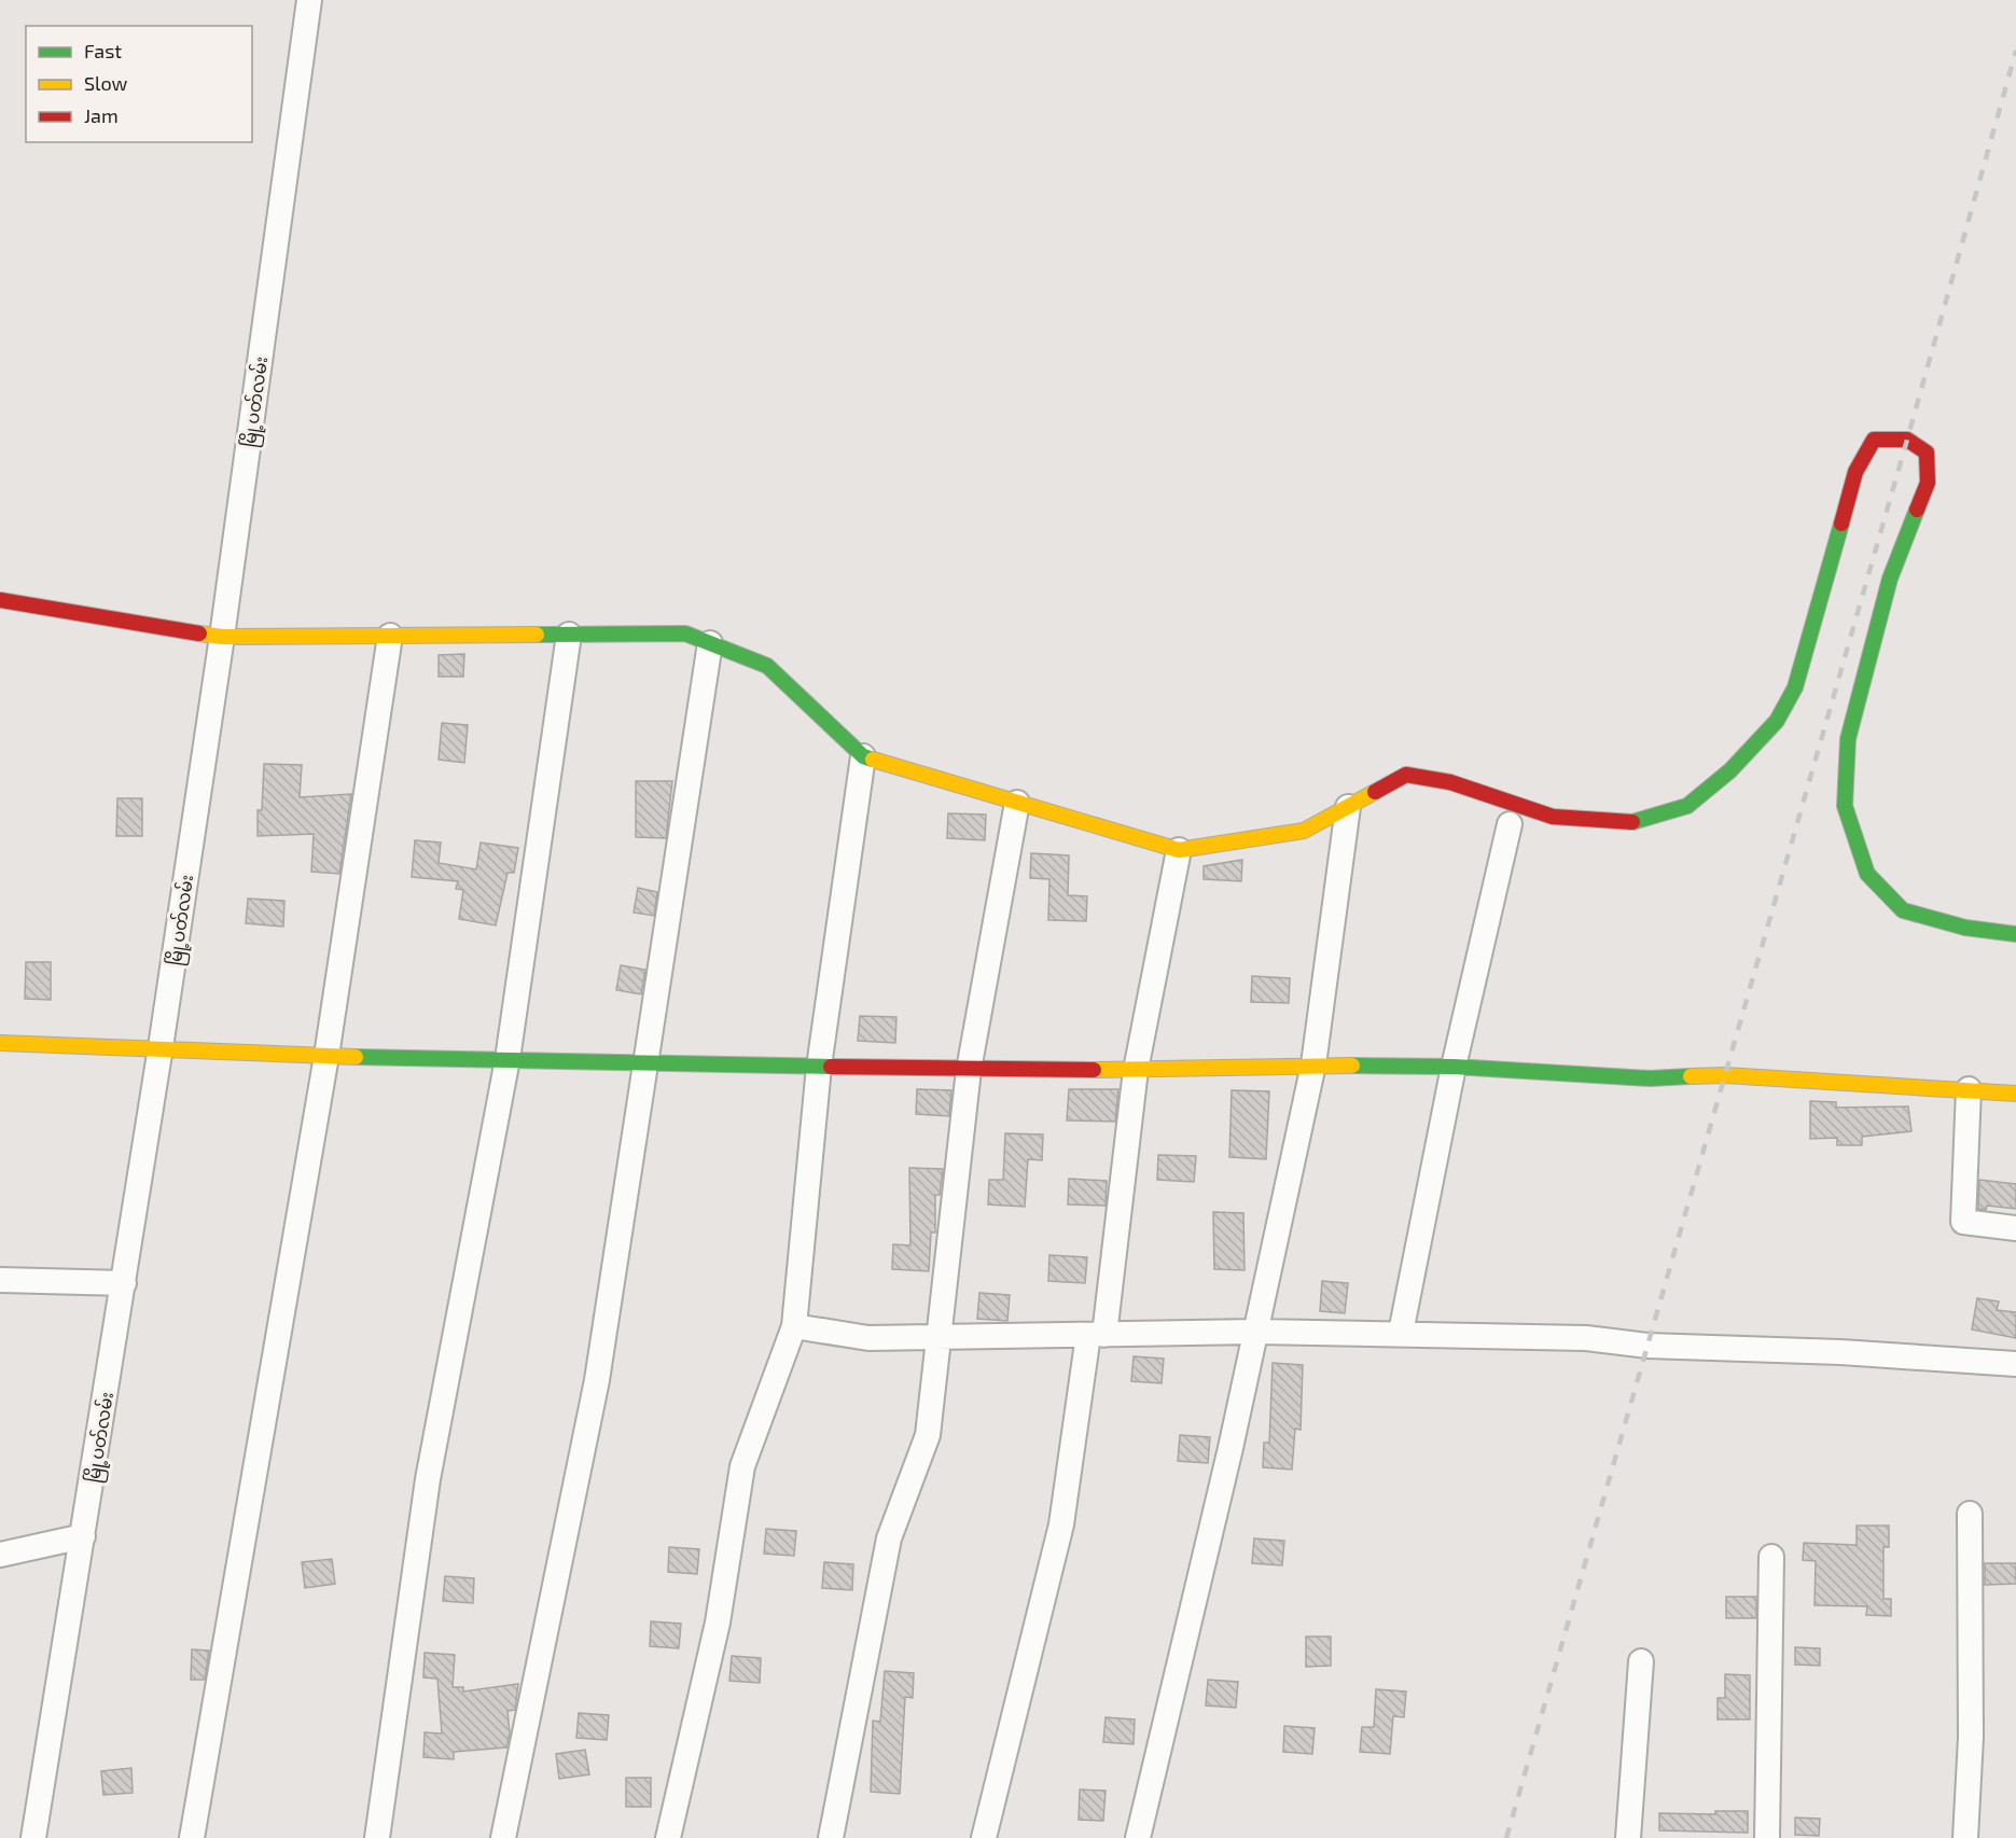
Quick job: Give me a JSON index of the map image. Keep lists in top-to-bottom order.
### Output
{
  "streets": {
    "street": ["မြို့ပတ်လမ်း"]
  },
  "legend": ["Fast", "Slow", "Jam"]
}
